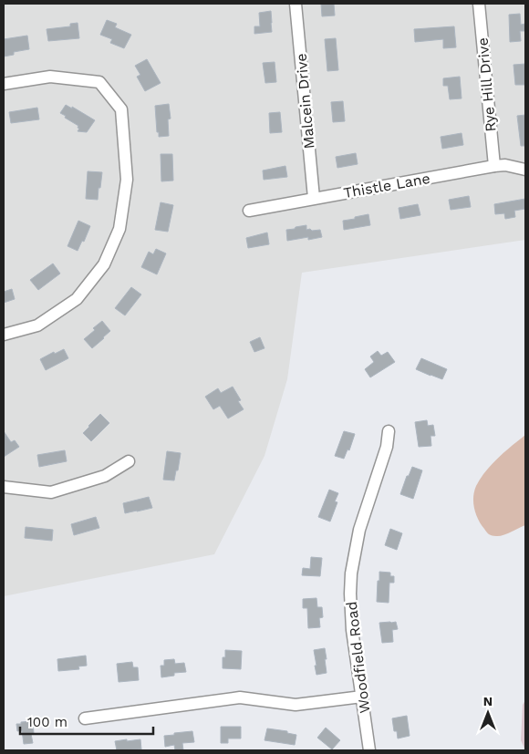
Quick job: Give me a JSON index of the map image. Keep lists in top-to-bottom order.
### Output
{
  "streets": {
    "street": [
      "Rye Hill Drive",
      "Malcein Drive",
      "Thistle Lane",
      "Woodfield Road"
    ]
  },
  "crossings": [
    ["Rye Hill Drive", "Thistle Lane"],
    ["Malcein Drive", "Thistle Lane"]
  ],
  "scale_bar": "100 m",
  "north": "top"
}
